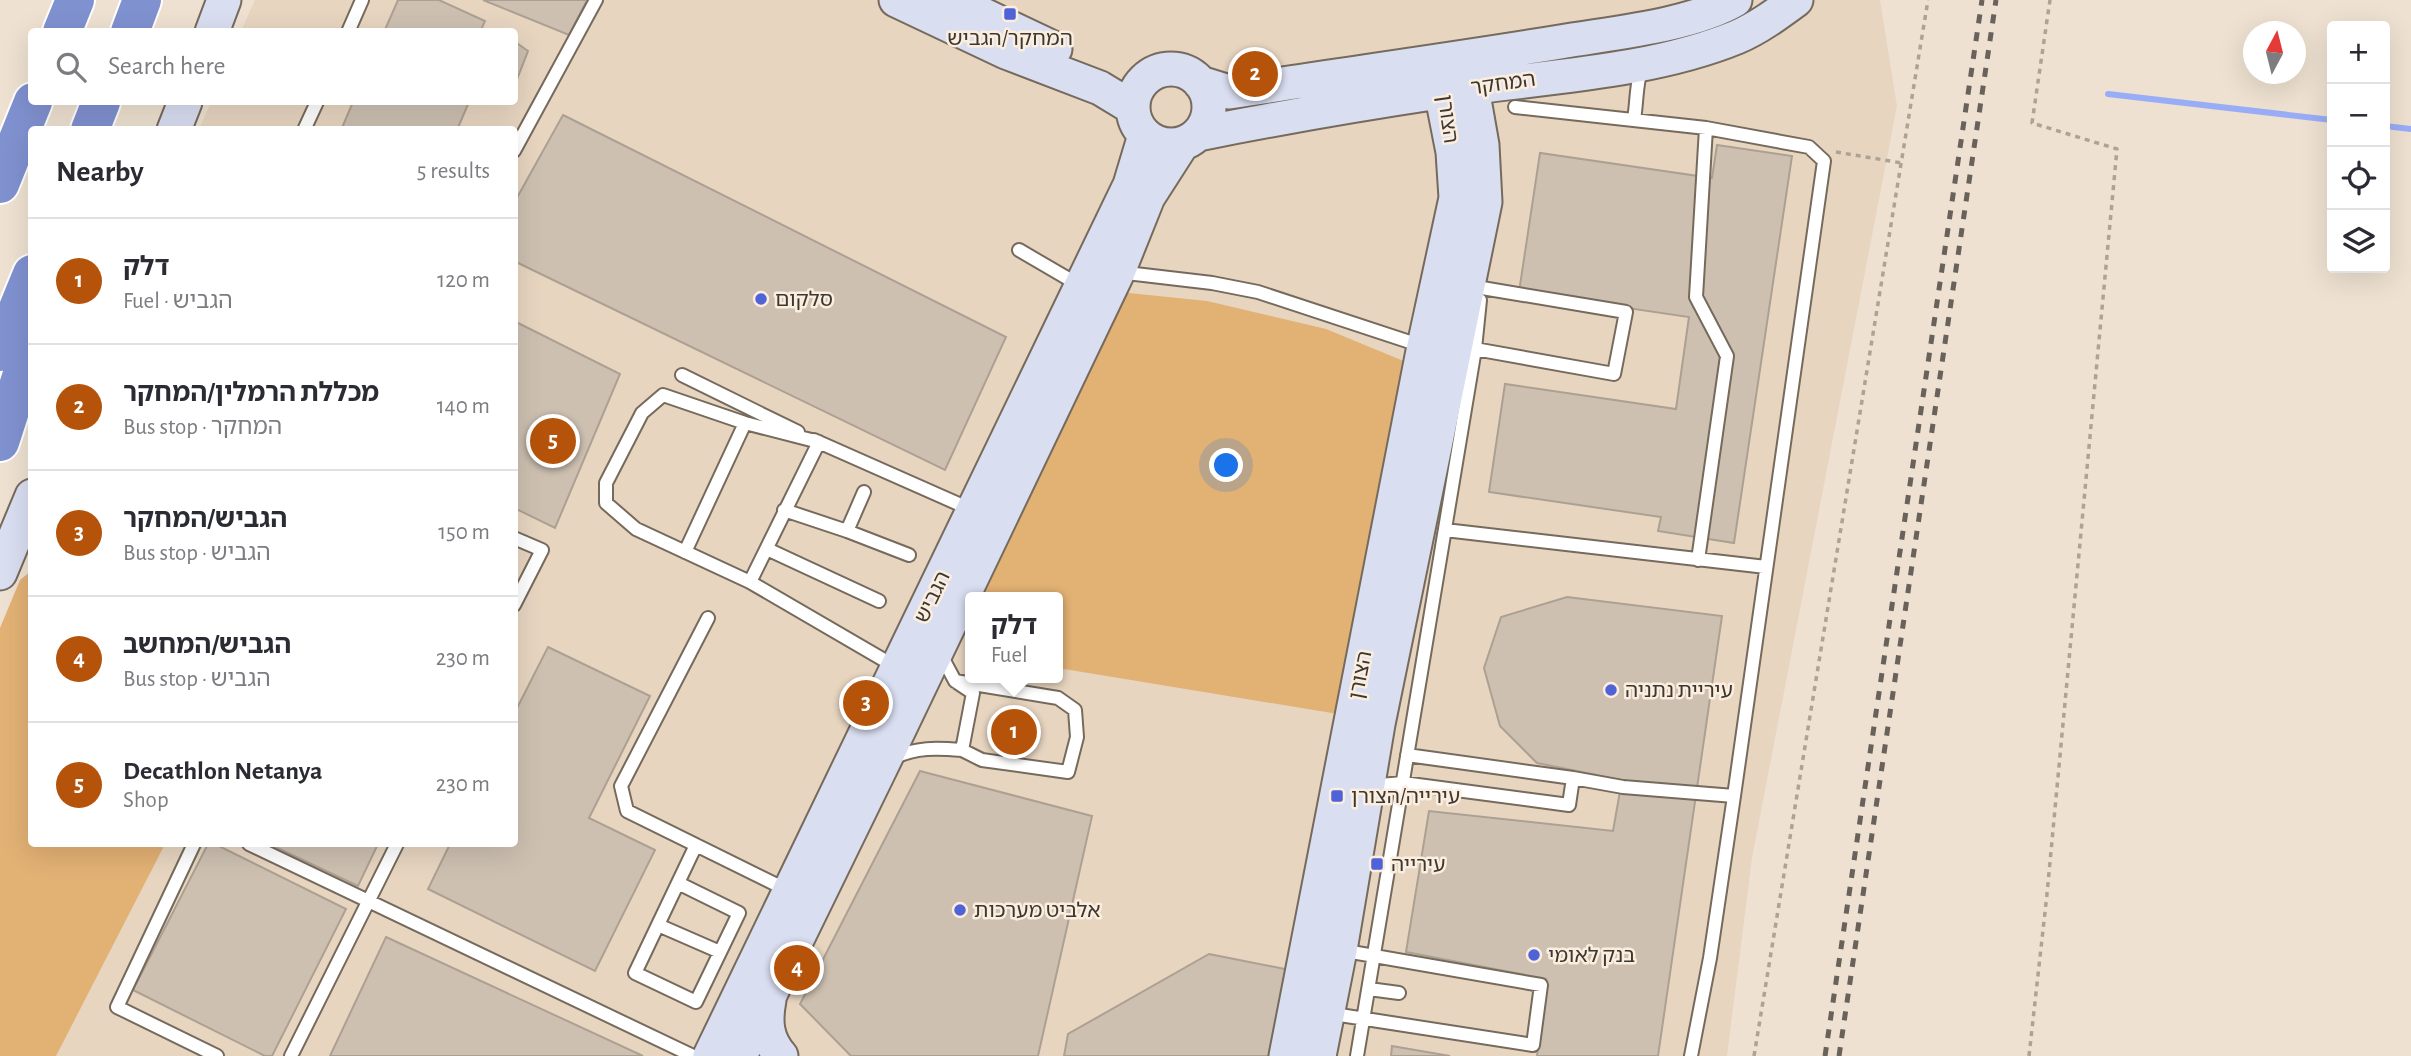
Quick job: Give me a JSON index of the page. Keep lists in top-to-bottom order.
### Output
{
  "streets": {
    "street": ["המחקר", "הצורן", "הגביש"]
  },
  "crossings": [
    ["המחקר", "הצורן"],
    ["המחקר", "הגביש"]
  ],
  "places": {
    "transit": ["המחקר/הגביש", "עירייה/הצורן", "עירייה"],
    "other": [
      "סלקום",
      "עיריית נתניה",
      "אלביט מערכות",
      "בנק לאומי"
    ]
  },
  "north": "top",
  "page": {
    "map_buttons": ["+", "−"],
    "search": "Search here",
    "pins": [
      "2",
      "5",
      "3",
      "1",
      "4"
    ],
    "heading": ["Nearby", "5 results"],
    "list": [
      {
        "mark": "1",
        "name": "דלק",
        "note": "Fuel · הגביש",
        "value": "120 m"
      },
      {
        "mark": "2",
        "name": "מכללת הרמלין/המחקר",
        "note": "Bus stop · המחקר",
        "value": "140 m"
      },
      {
        "mark": "3",
        "name": "הגביש/המחקר",
        "note": "Bus stop · הגביש",
        "value": "150 m"
      },
      {
        "mark": "4",
        "name": "הגביש/המחשב",
        "note": "Bus stop · הגביש",
        "value": "230 m"
      },
      {
        "mark": "5",
        "name": "Decathlon Netanya",
        "note": "Shop",
        "value": "230 m"
      }
    ],
    "popup": ["דלק", "Fuel"]
  }
}
